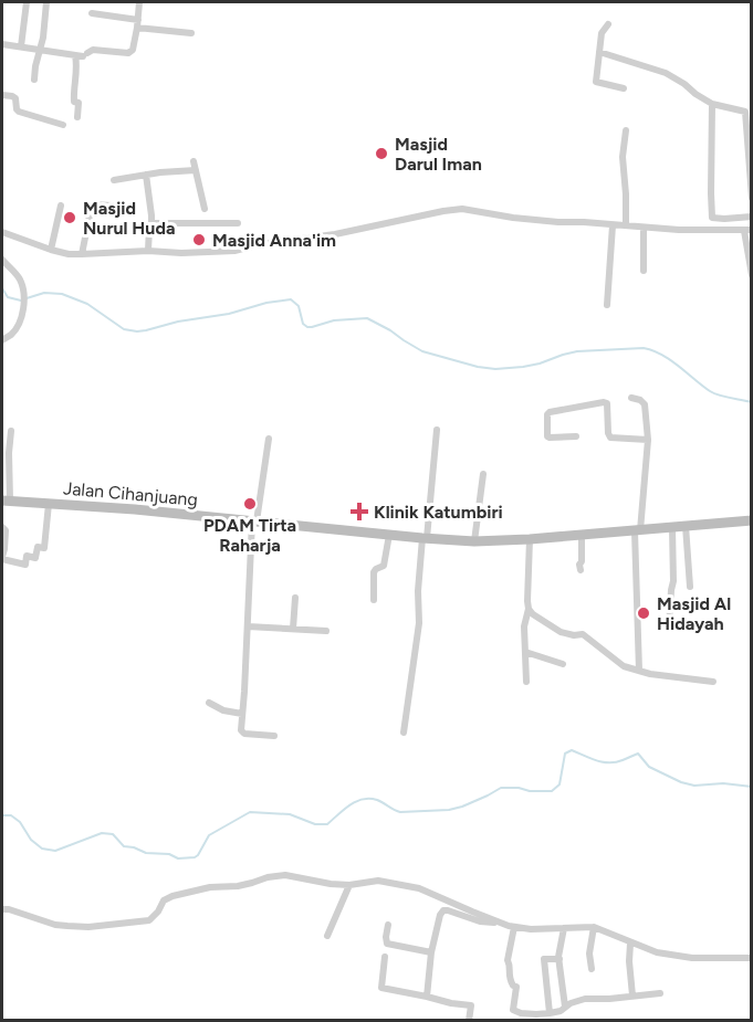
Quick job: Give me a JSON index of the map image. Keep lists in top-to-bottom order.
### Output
{
  "streets": {
    "main road": ["Jalan Cihanjuang"]
  },
  "places": {
    "other": [
      "Masjid Darul Iman",
      "Masjid Nurul Huda",
      "Masjid Anna'im",
      "PDAM Tirta Raharja",
      "Masjid Al Hidayah"
    ],
    "health": ["Klinik Katumbiri"]
  }
}
